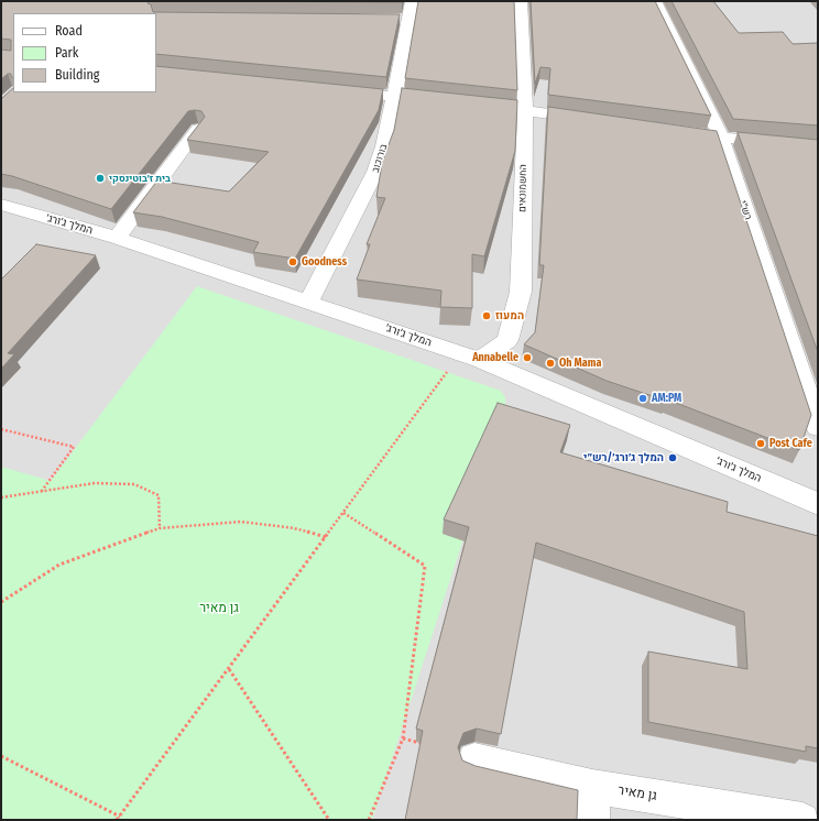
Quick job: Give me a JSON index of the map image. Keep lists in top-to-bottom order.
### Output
{
  "streets": {
    "street": [
      "בורוכוב",
      "החשמונאים",
      "רש\"י",
      "המלך ג׳ורג׳",
      "גן מאיר"
    ]
  },
  "crossings": [
    ["בורוכוב", "המלך ג׳ורג׳"],
    ["החשמונאים", "המלך ג׳ורג׳"]
  ],
  "parks": ["גן מאיר"],
  "places": [
    "בית ז'בוטינסקי",
    "Goodness",
    "המעוז",
    "Annabelle",
    "Oh Mama",
    "AM:PM",
    "Post Cafe",
    "המלך ג׳ורג׳/רש״י"
  ],
  "legend": ["Road", "Park", "Building"]
}
